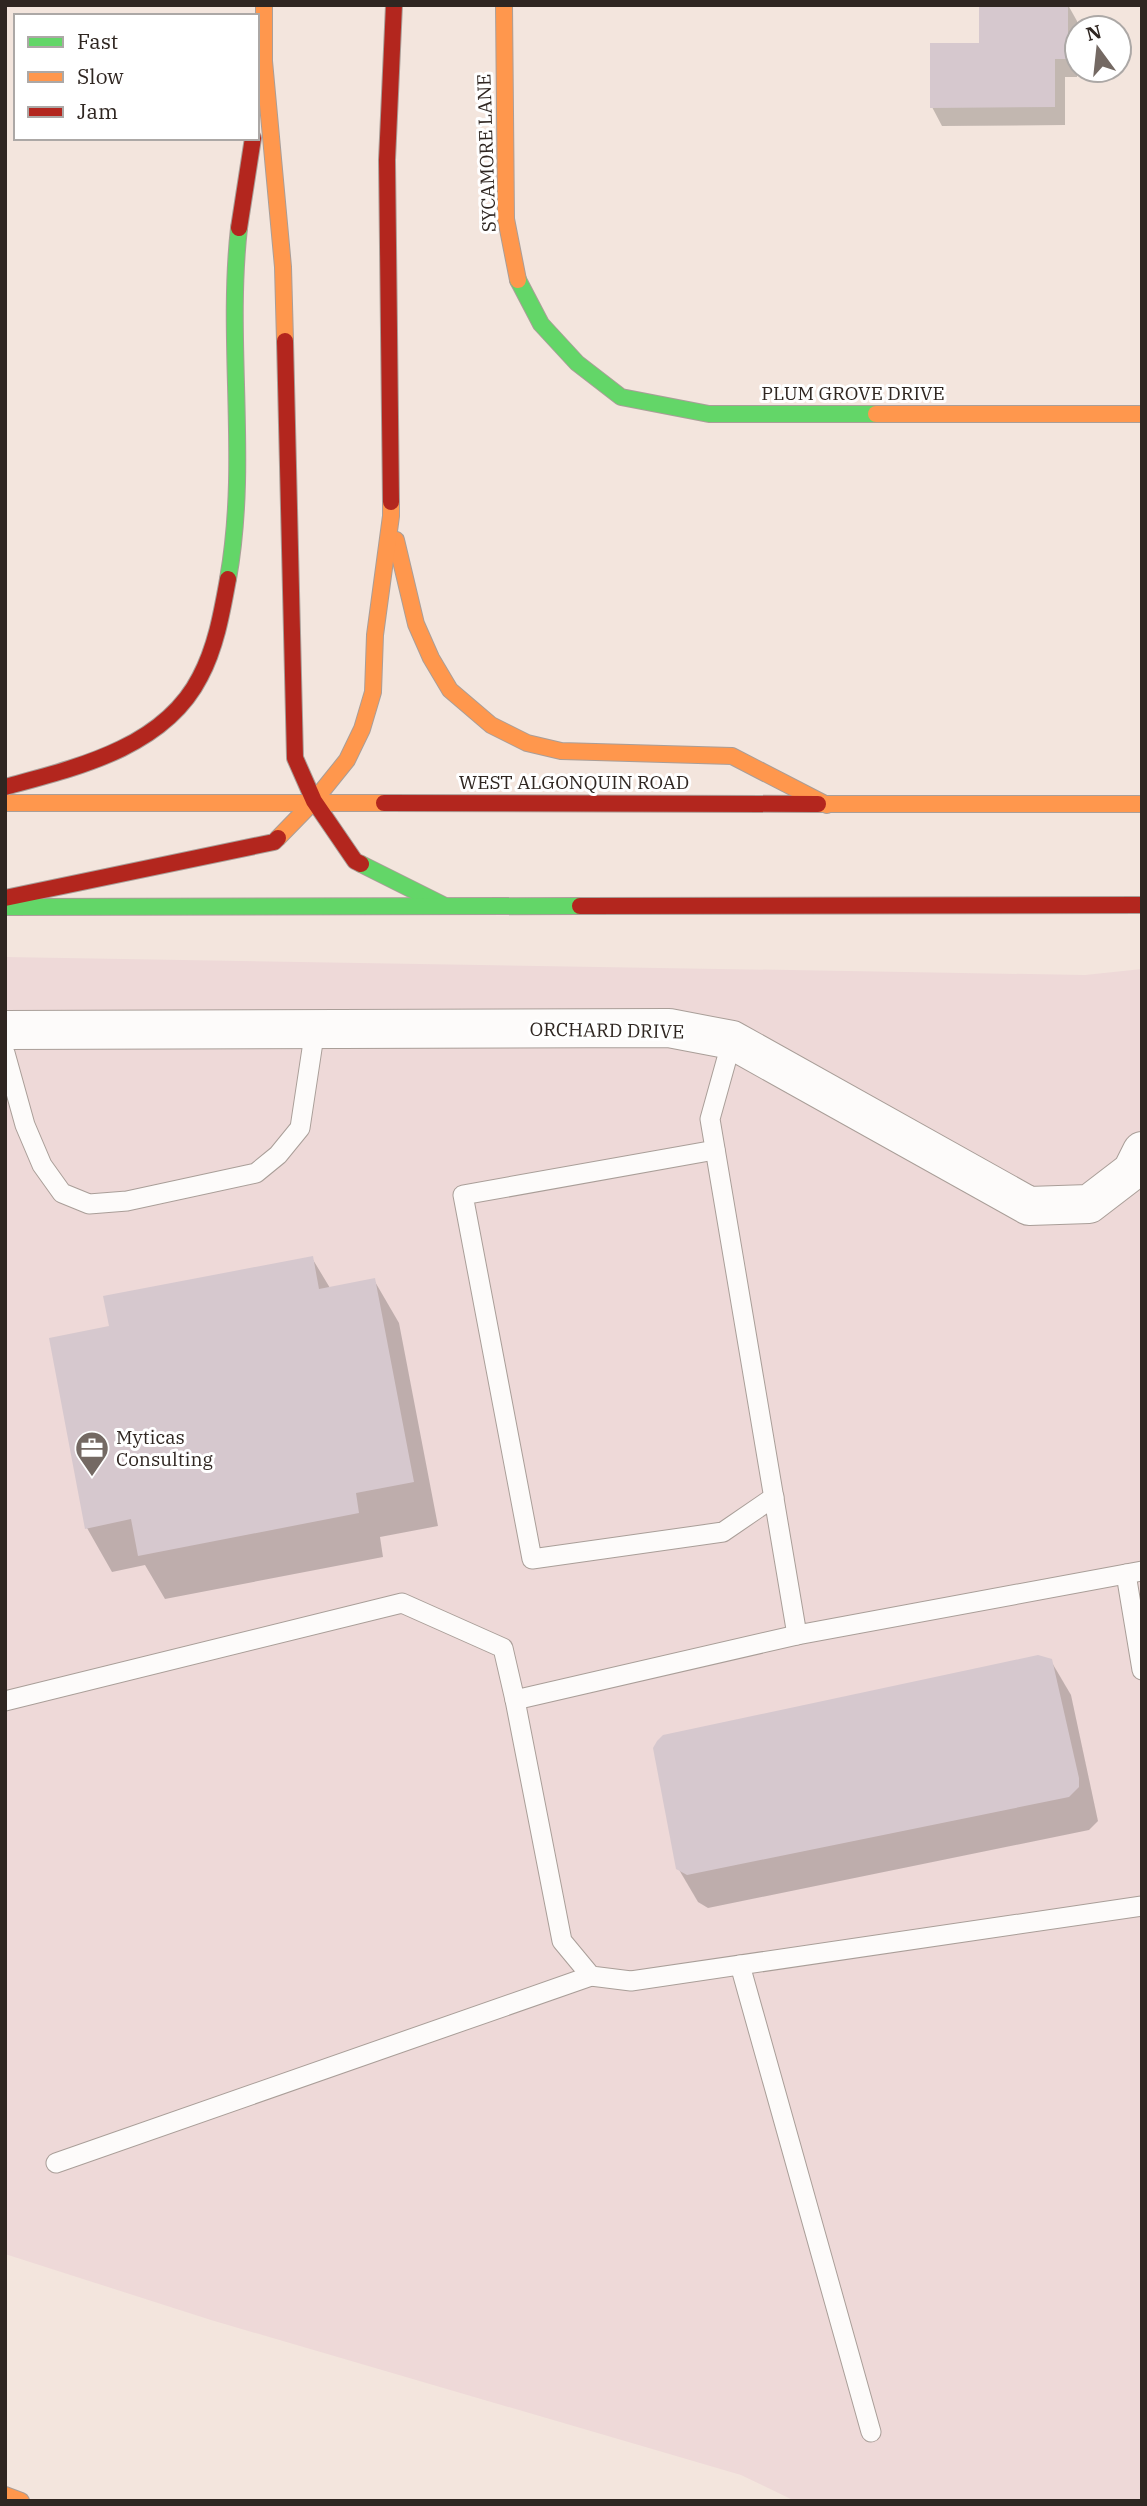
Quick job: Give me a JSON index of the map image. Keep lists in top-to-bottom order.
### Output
{
  "streets": {
    "main road": ["SYCAMORE LANE", "PLUM GROVE DRIVE", "WEST ALGONQUIN ROAD"],
    "street": ["ORCHARD DRIVE"]
  },
  "crossings": [
    ["SYCAMORE LANE", "PLUM GROVE DRIVE"]
  ],
  "places": {
    "office": ["Myticas Consulting"]
  },
  "legend": ["Fast", "Slow", "Jam"],
  "north": "top"
}
